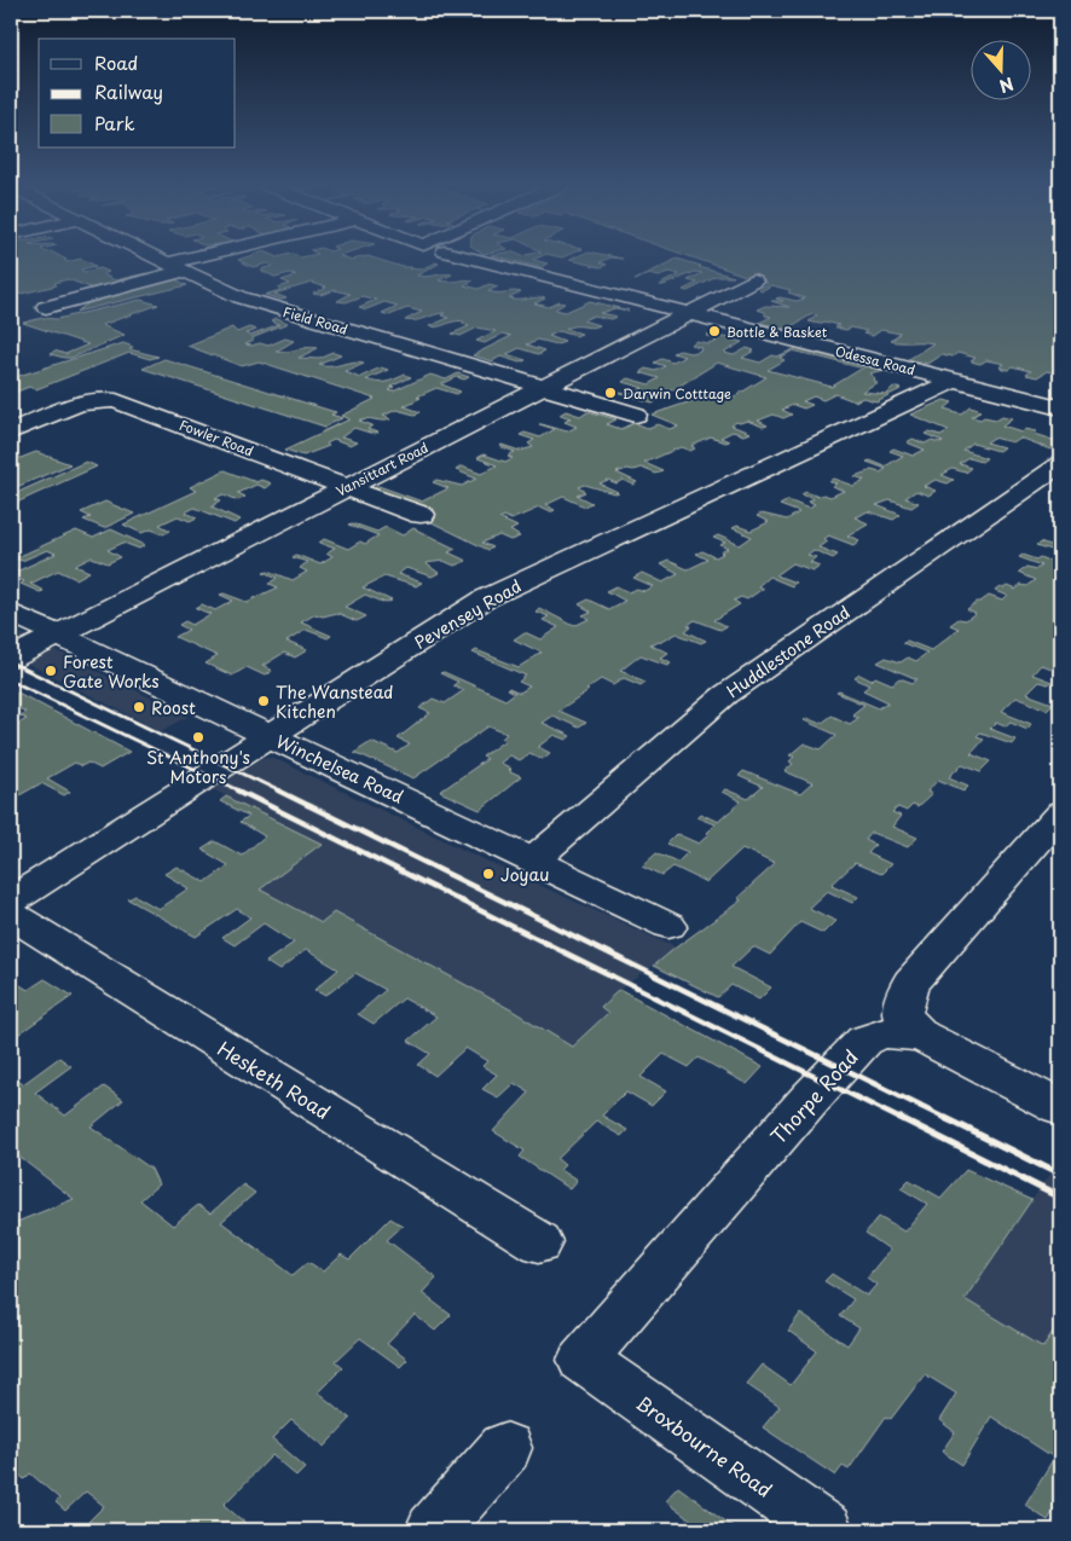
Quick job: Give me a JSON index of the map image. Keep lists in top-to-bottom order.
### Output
{
  "streets": {
    "street": [
      "Field Road",
      "Odessa Road",
      "Fowler Road",
      "Vansittart Road",
      "Pevensey Road",
      "Huddlestone Road",
      "Winchelsea Road",
      "Hesketh Road",
      "Thorpe Road",
      "Broxbourne Road"
    ]
  },
  "crossings": [
    ["Field Road", "Vansittart Road"],
    ["Odessa Road", "Vansittart Road"],
    ["Odessa Road", "Pevensey Road"],
    ["Fowler Road", "Vansittart Road"],
    ["Vansittart Road", "Winchelsea Road"],
    ["Pevensey Road", "Winchelsea Road"],
    ["Huddlestone Road", "Winchelsea Road"],
    ["Thorpe Road", "Broxbourne Road"]
  ],
  "places": [
    "Bottle & Basket",
    "Darwin Cotttage",
    "Forest Gate Works",
    "The Wanstead Kitchen",
    "Roost",
    "St Anthony's Motors",
    "Joyau"
  ],
  "legend": ["Road", "Railway", "Park"],
  "north": "bottom"
}
